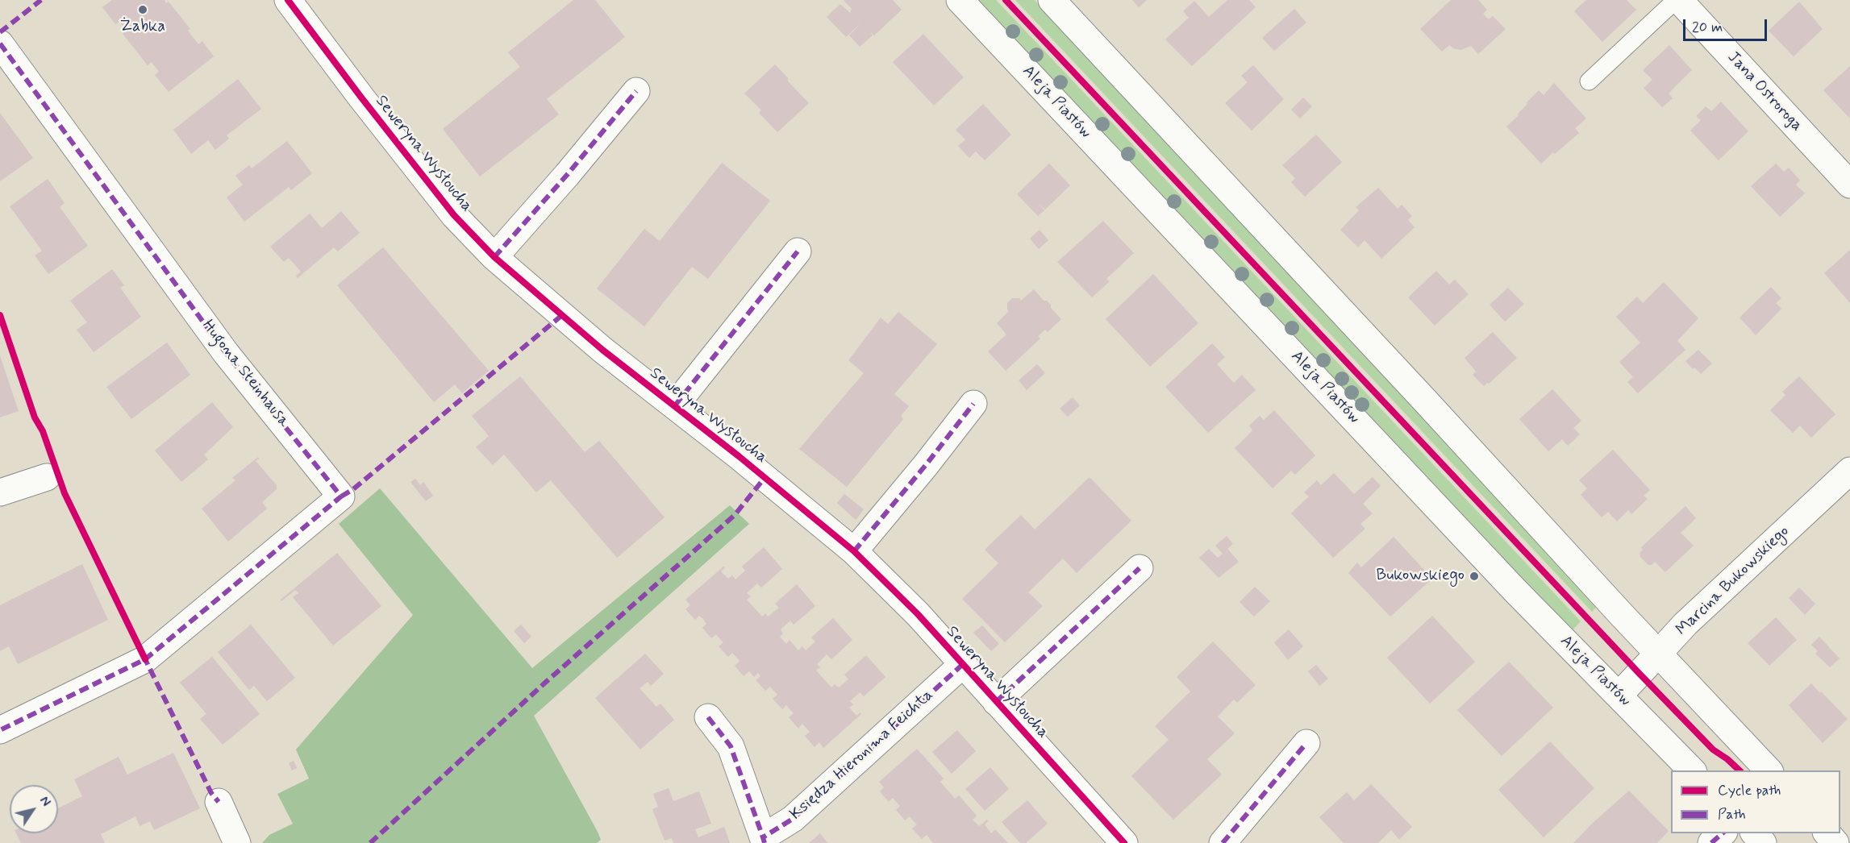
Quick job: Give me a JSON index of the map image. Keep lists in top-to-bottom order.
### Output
{
  "streets": {
    "street": [
      "Jana Ostroroga",
      "Aleja Piastów",
      "Seweryna Wysłoucha",
      "Hugona Steinhausa",
      "Marcina Bukowskiego",
      "Księdza Hieronima Feichta"
    ]
  },
  "crossings": [
    ["Aleja Piastów", "Marcina Bukowskiego"],
    ["Seweryna Wysłoucha", "Księdza Hieronima Feichta"]
  ],
  "places": ["Żabka", "Bukowskiego"],
  "legend": ["Cycle path", "Path"],
  "scale_bar": "20 m",
  "north": "top right"
}
